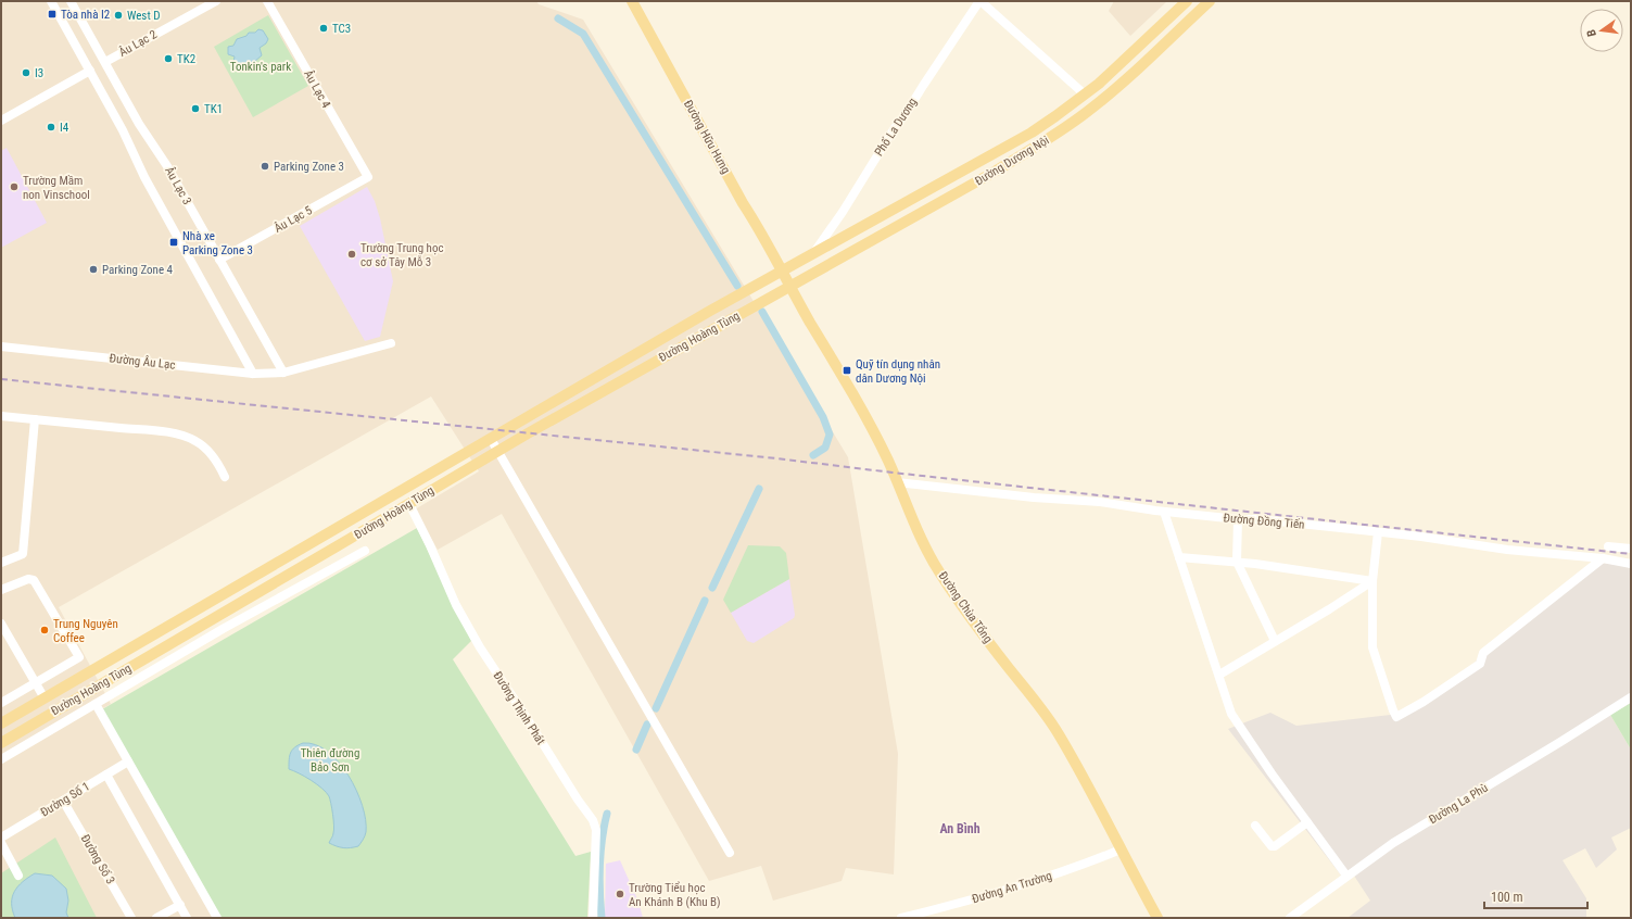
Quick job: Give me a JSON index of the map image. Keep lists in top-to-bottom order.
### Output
{
  "streets": {
    "main road": [
      "Đường Hữu Hưng",
      "Đường Dương Nội",
      "Đường Hoàng Tùng",
      "Đường Chùa Tổng"
    ],
    "street": [
      "Âu Lạc 2",
      "Âu Lạc 4",
      "Phố La Dương",
      "Âu Lạc 3",
      "Âu Lạc 5",
      "Đường Âu Lạc",
      "Đường Đồng Tiến",
      "Đường Thịnh Phát",
      "Đường Số 1",
      "Đường La Phù",
      "Đường Số 3",
      "Đường An Trường"
    ]
  },
  "crossings": [
    ["Âu Lạc 2", "Âu Lạc 3"],
    ["Âu Lạc 4", "Âu Lạc 5"],
    ["Phố La Dương", "Đường Dương Nội"],
    ["Đường Hữu Hưng", "Đường Dương Nội"],
    ["Đường Hữu Hưng", "Đường Hoàng Tùng"],
    ["Đường Hữu Hưng", "Đường Chùa Tổng"],
    ["Đường Dương Nội", "Đường Hoàng Tùng"],
    ["Đường Dương Nội", "Đường Chùa Tổng"],
    ["Âu Lạc 3", "Âu Lạc 5"],
    ["Âu Lạc 3", "Đường Âu Lạc"],
    ["Đường Hoàng Tùng", "Đường Chùa Tổng"],
    ["Đường Hoàng Tùng", "Đường Thịnh Phát"],
    ["Đường Đồng Tiến", "Đường Chùa Tổng"],
    ["Đường Chùa Tổng", "Đường An Trường"],
    ["Đường Số 1", "Đường Số 3"]
  ],
  "districts": ["An Bình"],
  "parks": ["Tonkin's park", "Thiên đường Bảo Sơn"],
  "places": {
    "transit": ["Tòa nhà I2", "Nhà xe Parking Zone 3", "Quỹ tín dụng nhân dân Dương Nội"],
    "other": [
      "West D",
      "TC3",
      "TK2",
      "I3",
      "TK1",
      "I4",
      "Parking Zone 3",
      "Trường Mầm non Vinschool",
      "Trường Trung học cơ sở Tây Mỗ 3",
      "Parking Zone 4",
      "Trung Nguyên Coffee",
      "Trường Tiểu học An Khánh B (Khu B)"
    ]
  },
  "scale_bar": "100 m",
  "north": "left"
}
